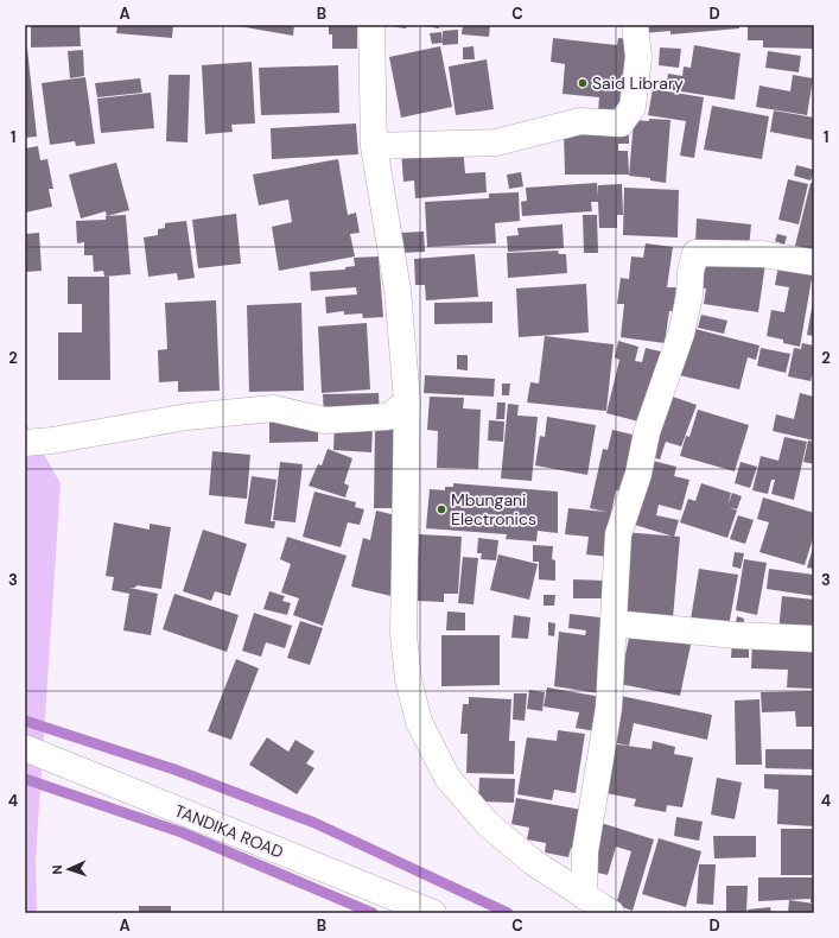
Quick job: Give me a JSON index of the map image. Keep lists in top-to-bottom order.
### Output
{
  "streets": {
    "street": ["TANDIKA ROAD"]
  },
  "places": ["Said Library", "Mbungani Electronics"],
  "north": "left",
  "grid": {
    "columns": [
      "A",
      "B",
      "C",
      "D"
    ],
    "rows": [
      "1",
      "2",
      "3",
      "4"
    ]
  }
}
